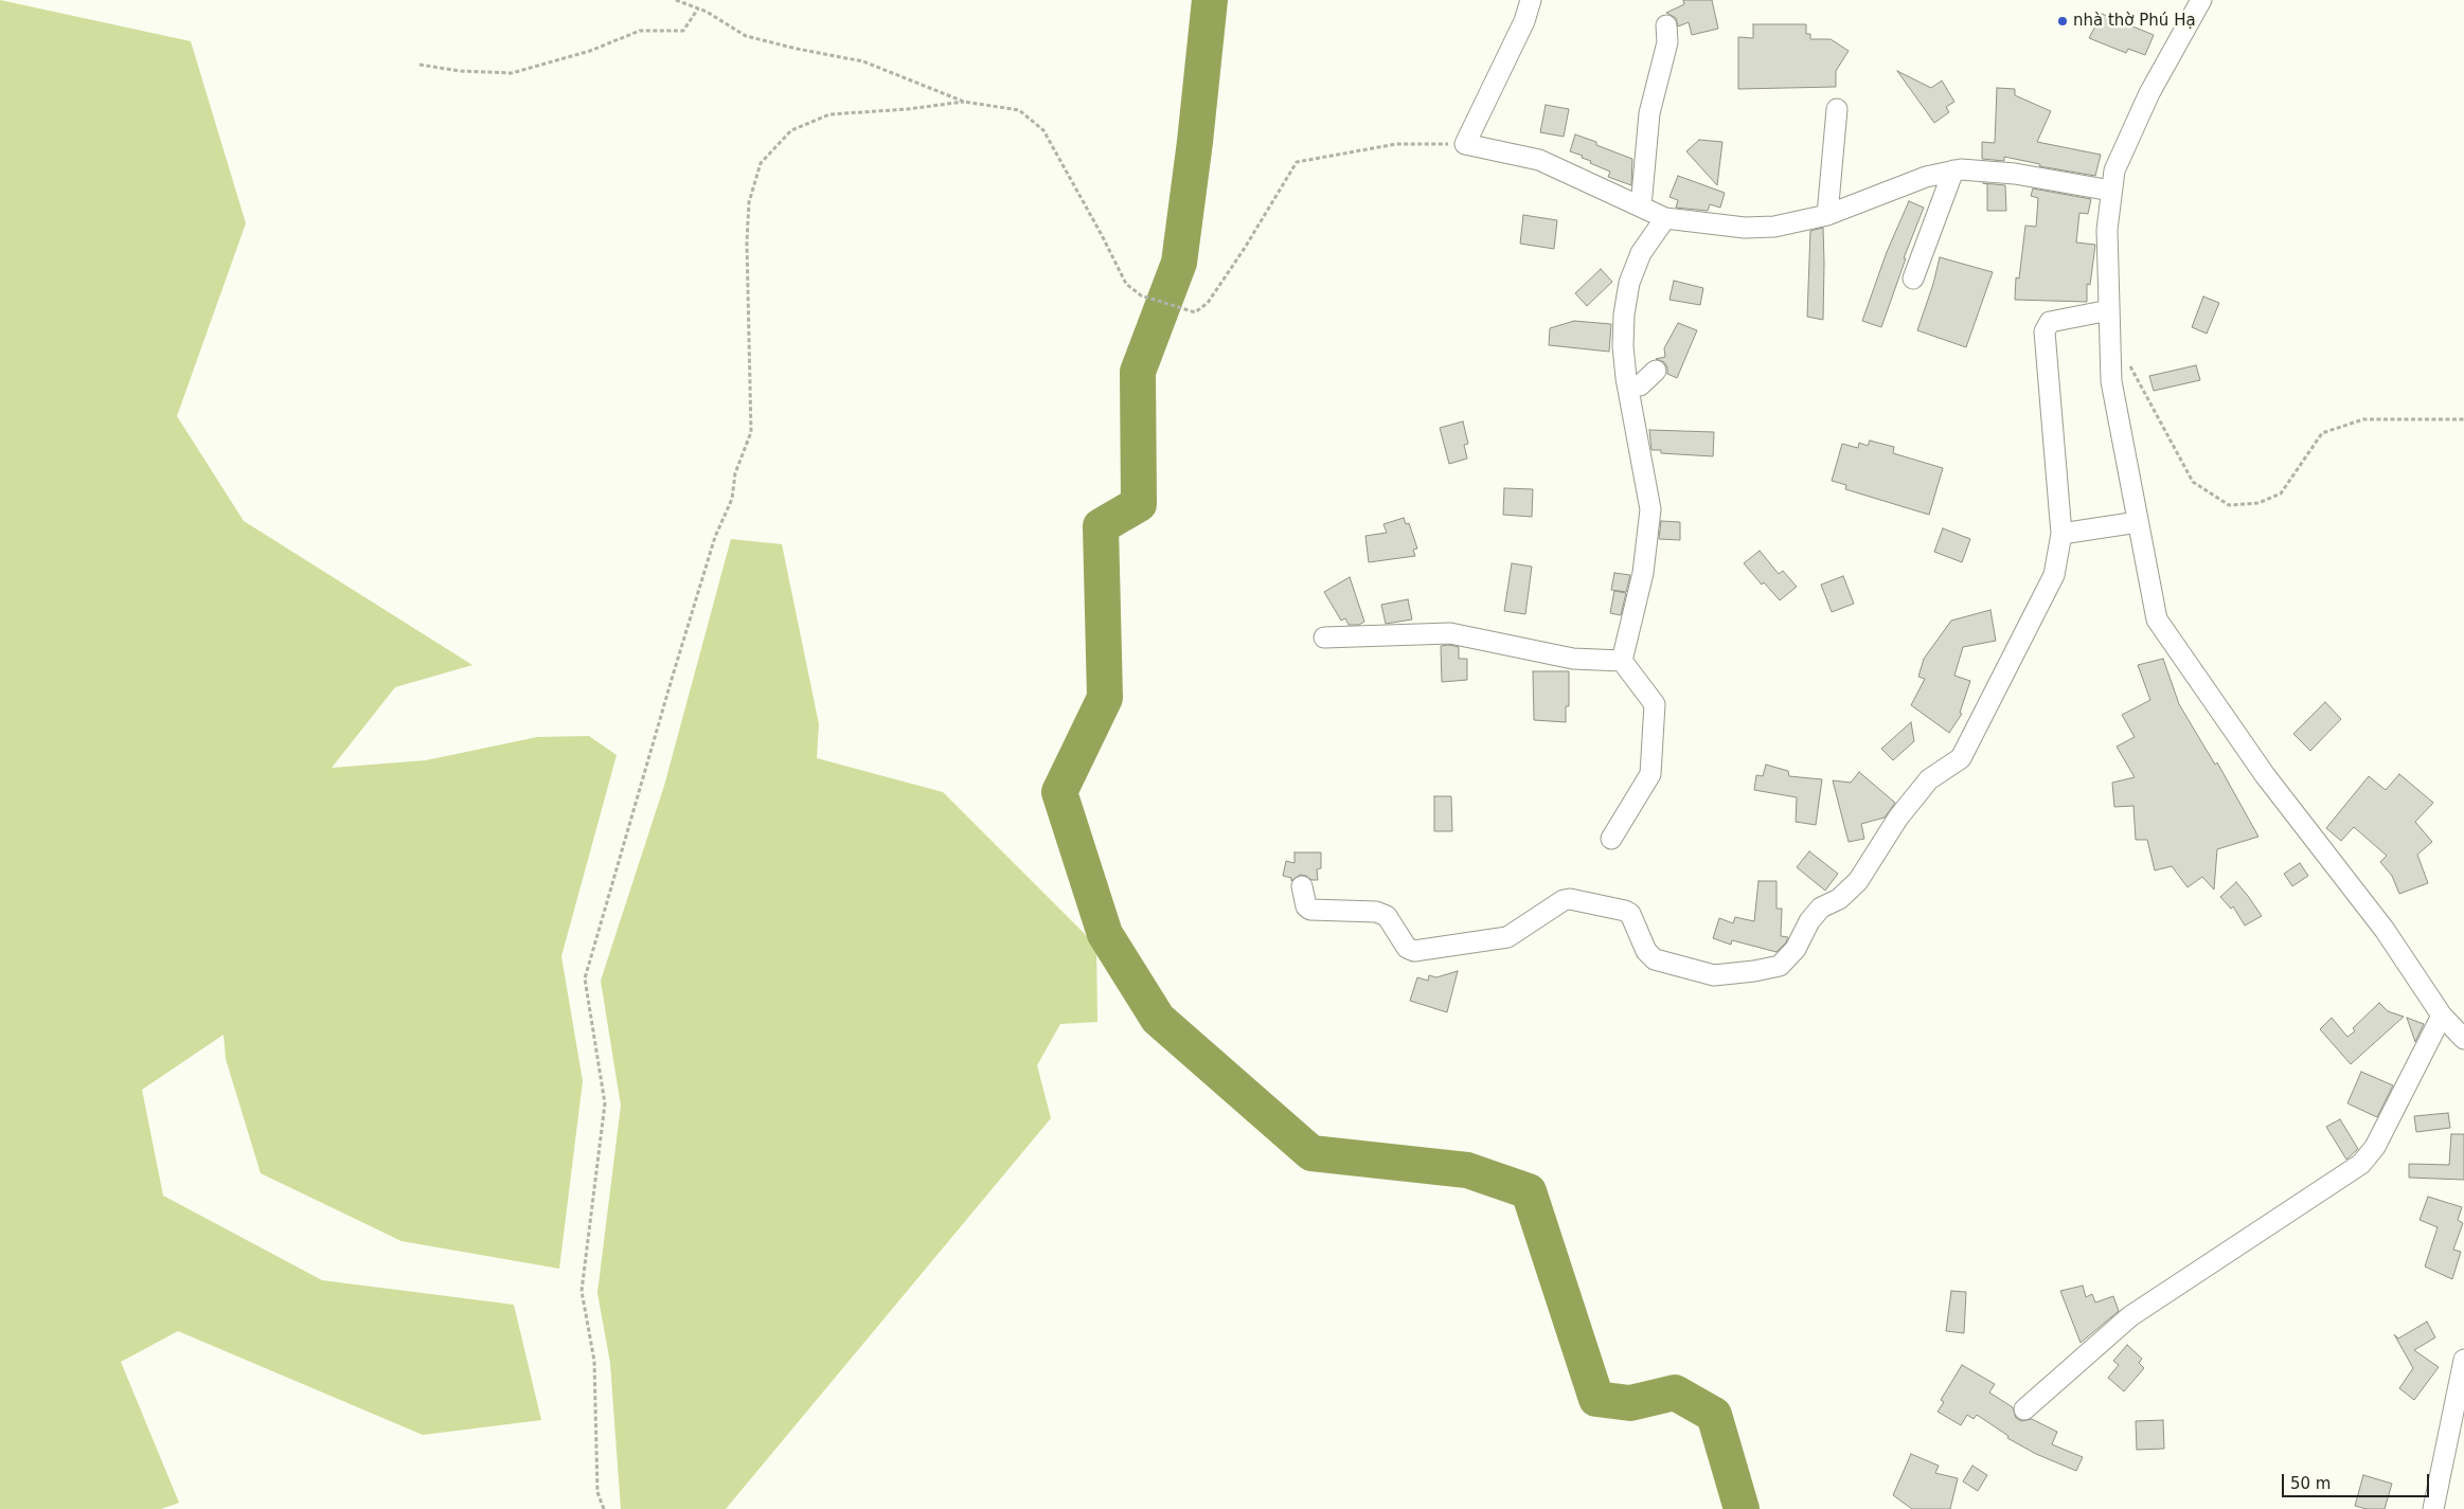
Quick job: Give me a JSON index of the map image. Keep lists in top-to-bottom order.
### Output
{
  "places": ["nhà thờ Phú Hạ"],
  "scale_bar": "50 m"
}
